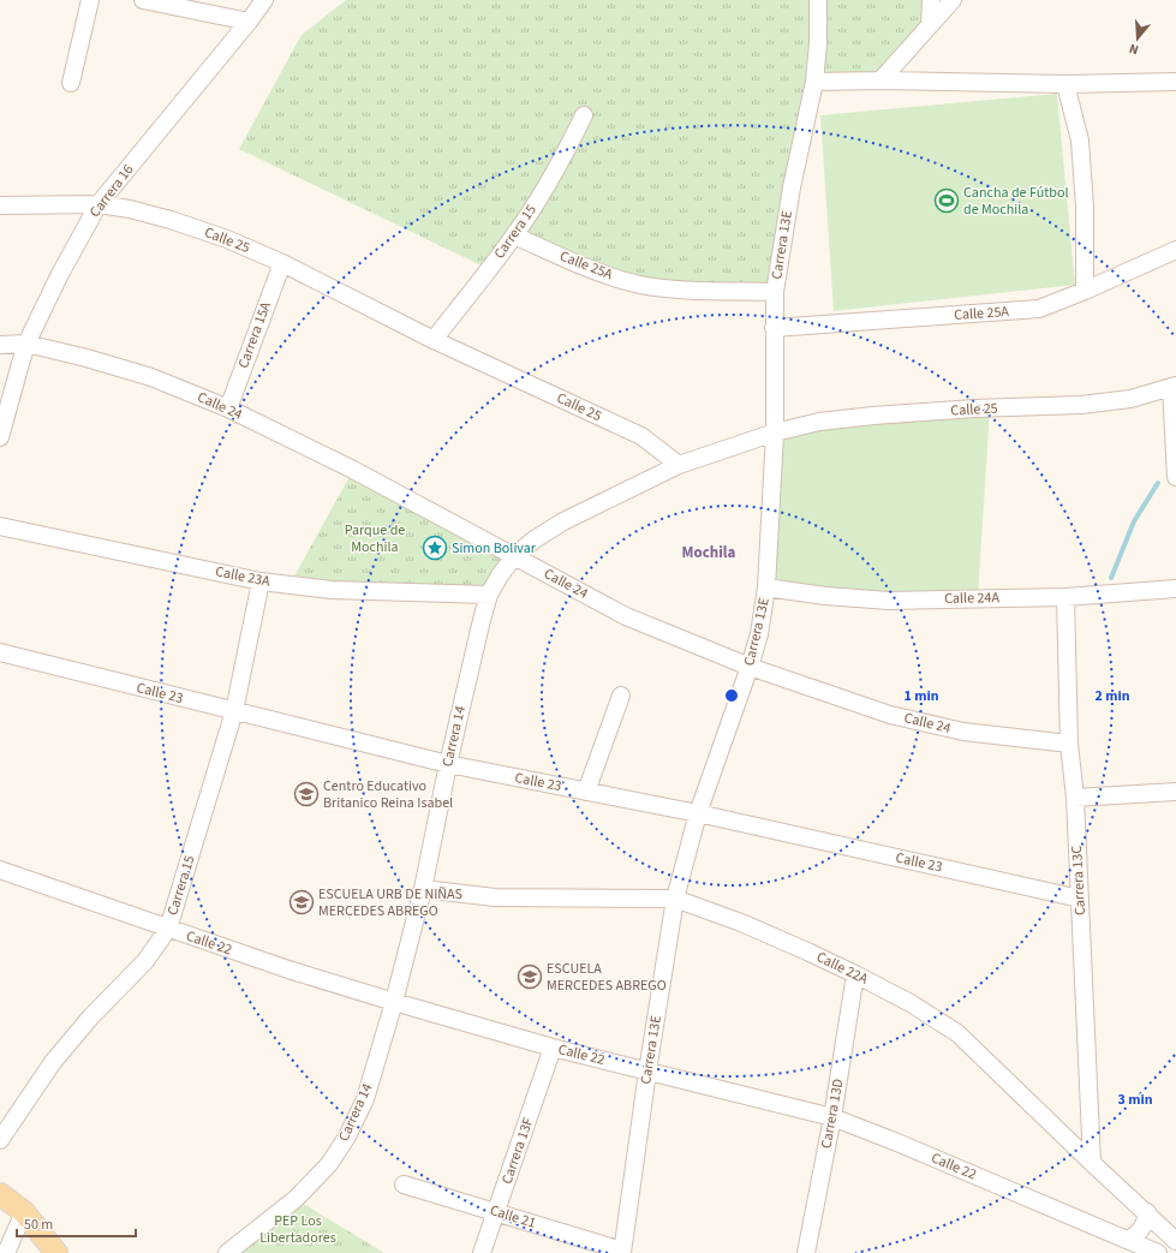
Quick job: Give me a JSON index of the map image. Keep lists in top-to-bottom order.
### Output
{
  "streets": {
    "street": [
      "Carrera 16",
      "Carrera 15",
      "Calle 25",
      "Carrera 13E",
      "Calle 25A",
      "Carrera 15A",
      "Calle 24",
      "Calle 23A",
      "Calle 24A",
      "Calle 23",
      "Carrera 14",
      "Carrera 13C",
      "Calle 22",
      "Calle 22A",
      "Carrera 13D",
      "Carrera 13F",
      "Calle 21"
    ]
  },
  "crossings": [
    ["Carrera 16", "Calle 25"],
    ["Carrera 16", "Calle 24"],
    ["Carrera 15", "Calle 25"],
    ["Carrera 15", "Calle 25A"],
    ["Carrera 15", "Calle 23A"],
    ["Carrera 15", "Calle 23"],
    ["Carrera 15", "Calle 22"],
    ["Calle 25", "Carrera 13E"],
    ["Calle 25", "Carrera 15A"],
    ["Calle 25", "Carrera 14"],
    ["Carrera 13E", "Calle 25A"],
    ["Carrera 13E", "Calle 24"],
    ["Carrera 13E", "Calle 24A"],
    ["Carrera 13E", "Calle 23"],
    ["Carrera 13E", "Calle 22"],
    ["Carrera 13E", "Calle 22A"],
    ["Carrera 13E", "Calle 21"],
    ["Carrera 15A", "Calle 24"],
    ["Calle 24", "Carrera 14"],
    ["Calle 24", "Carrera 13C"],
    ["Calle 23A", "Carrera 14"],
    ["Calle 24A", "Carrera 13C"],
    ["Calle 23", "Carrera 14"],
    ["Calle 23", "Carrera 13C"],
    ["Carrera 14", "Calle 22"],
    ["Carrera 14", "Calle 22A"],
    ["Carrera 13C", "Calle 22A"],
    ["Calle 22", "Carrera 13D"],
    ["Calle 22", "Carrera 13F"],
    ["Calle 22A", "Carrera 13D"],
    ["Carrera 13F", "Calle 21"]
  ],
  "districts": ["Mochila"],
  "parks": ["Parque de Mochila", "PEP Los Libertadores"],
  "places": {
    "sports": ["Cancha de Fútbol de Mochila"],
    "place": ["Simon Bolivar"],
    "school or university": ["Centro Educativo Britanico Reina Isabel", "ESCUELA URB DE NIÑAS MERCEDES ABREGO", "ESCUELA MERCEDES ABREGO"]
  },
  "scale_bar": "50 m",
  "north": "bottom",
  "rings": ["1 min", "2 min", "3 min"]
}
